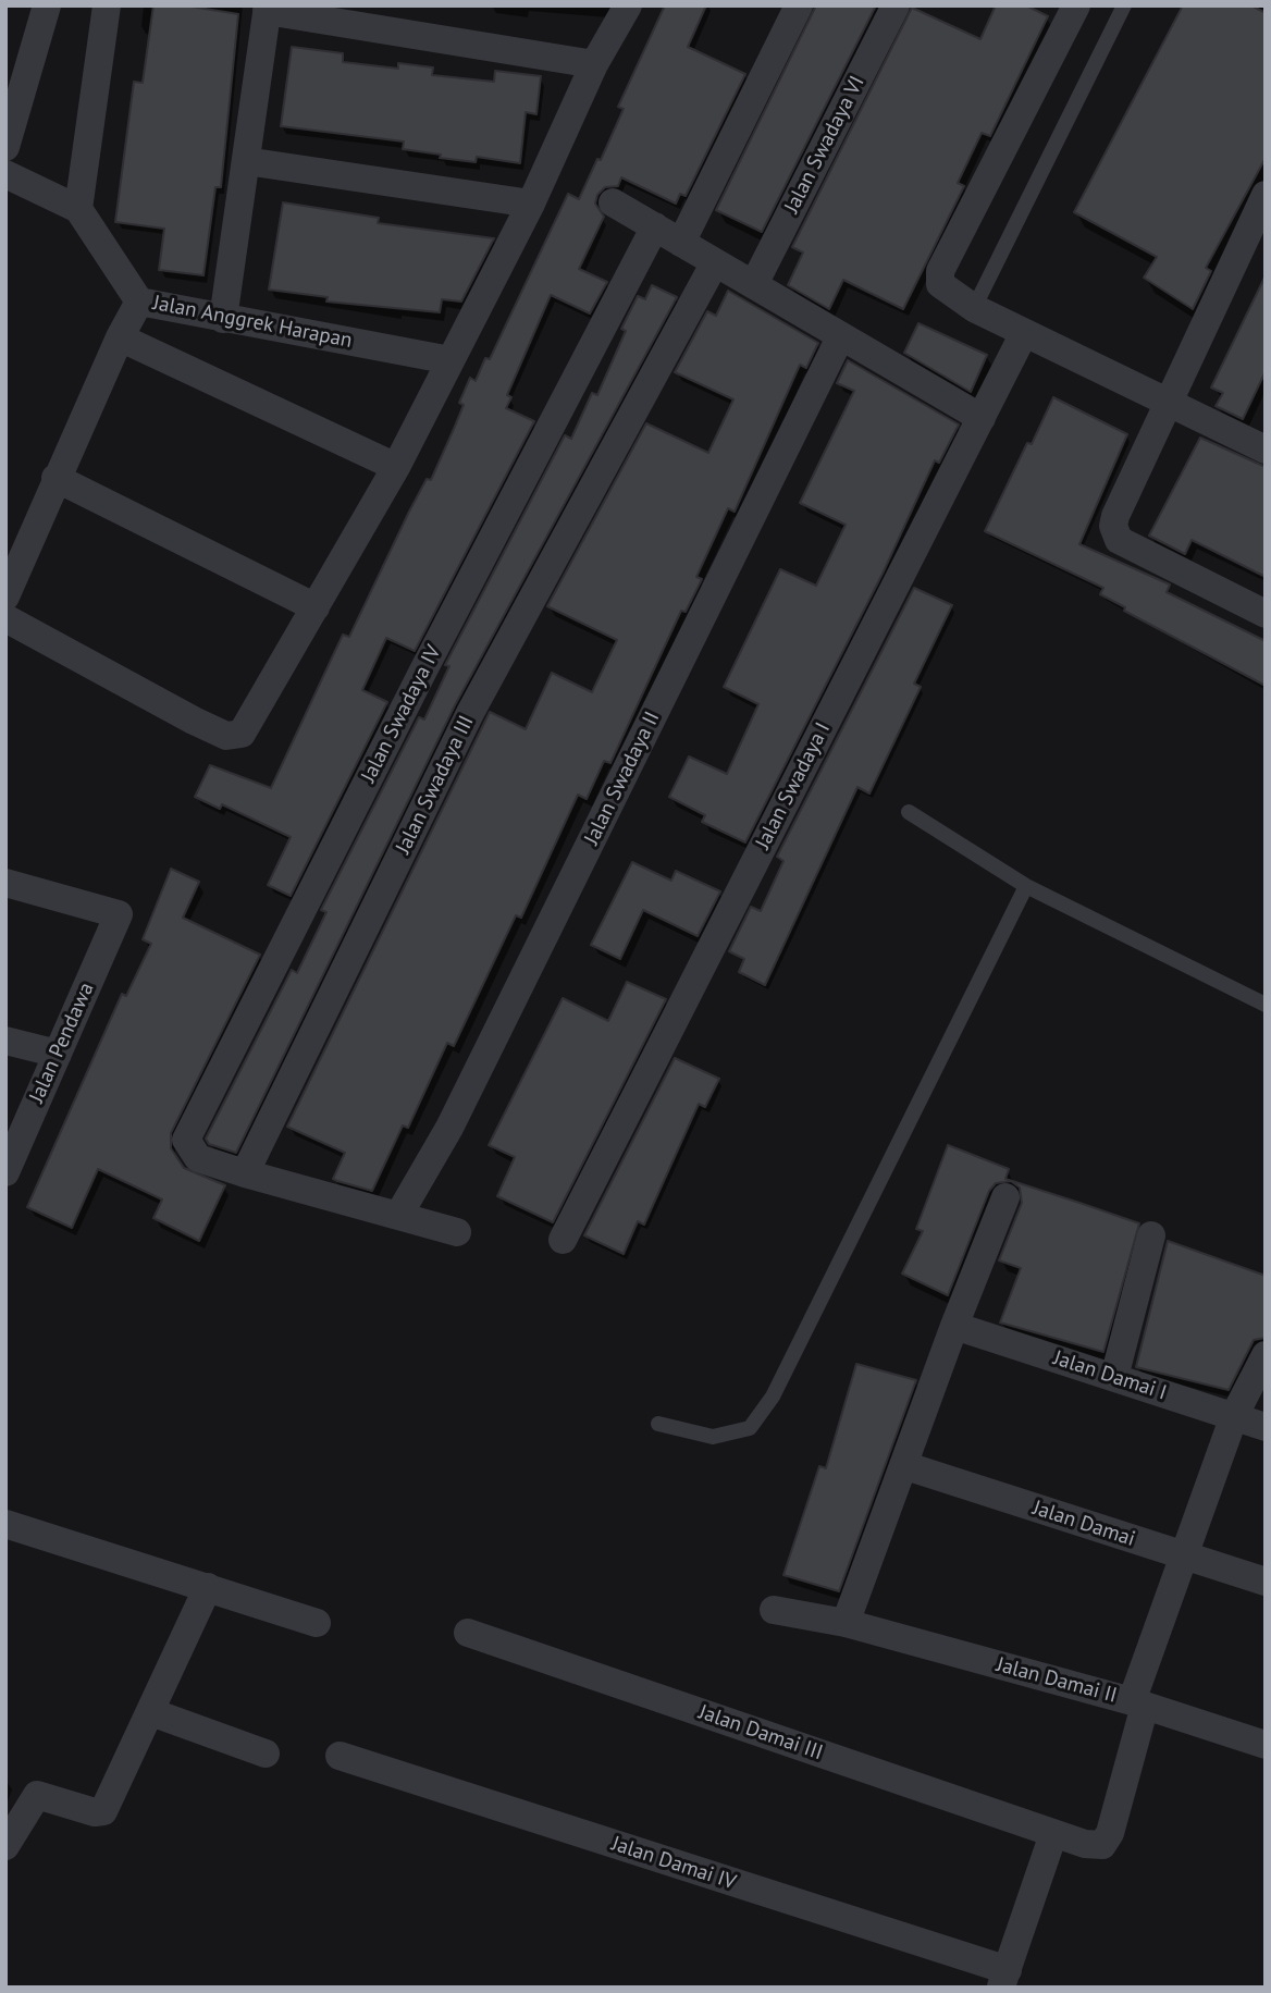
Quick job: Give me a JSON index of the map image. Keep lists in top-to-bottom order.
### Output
{
  "streets": {
    "street": [
      "Jalan Swadaya VI",
      "Jalan Anggrek Harapan",
      "Jalan Swadaya IV",
      "Jalan Swadaya II",
      "Jalan Swadaya III",
      "Jalan Swadaya I",
      "Jalan Pendawa",
      "Jalan Damai I",
      "Jalan Damai",
      "Jalan Damai II",
      "Jalan Damai III",
      "Jalan Damai IV"
    ]
  },
  "crossings": [
    ["Jalan Swadaya IV", "Jalan Swadaya III"],
    ["Jalan Damai II", "Jalan Damai III"]
  ]
}
